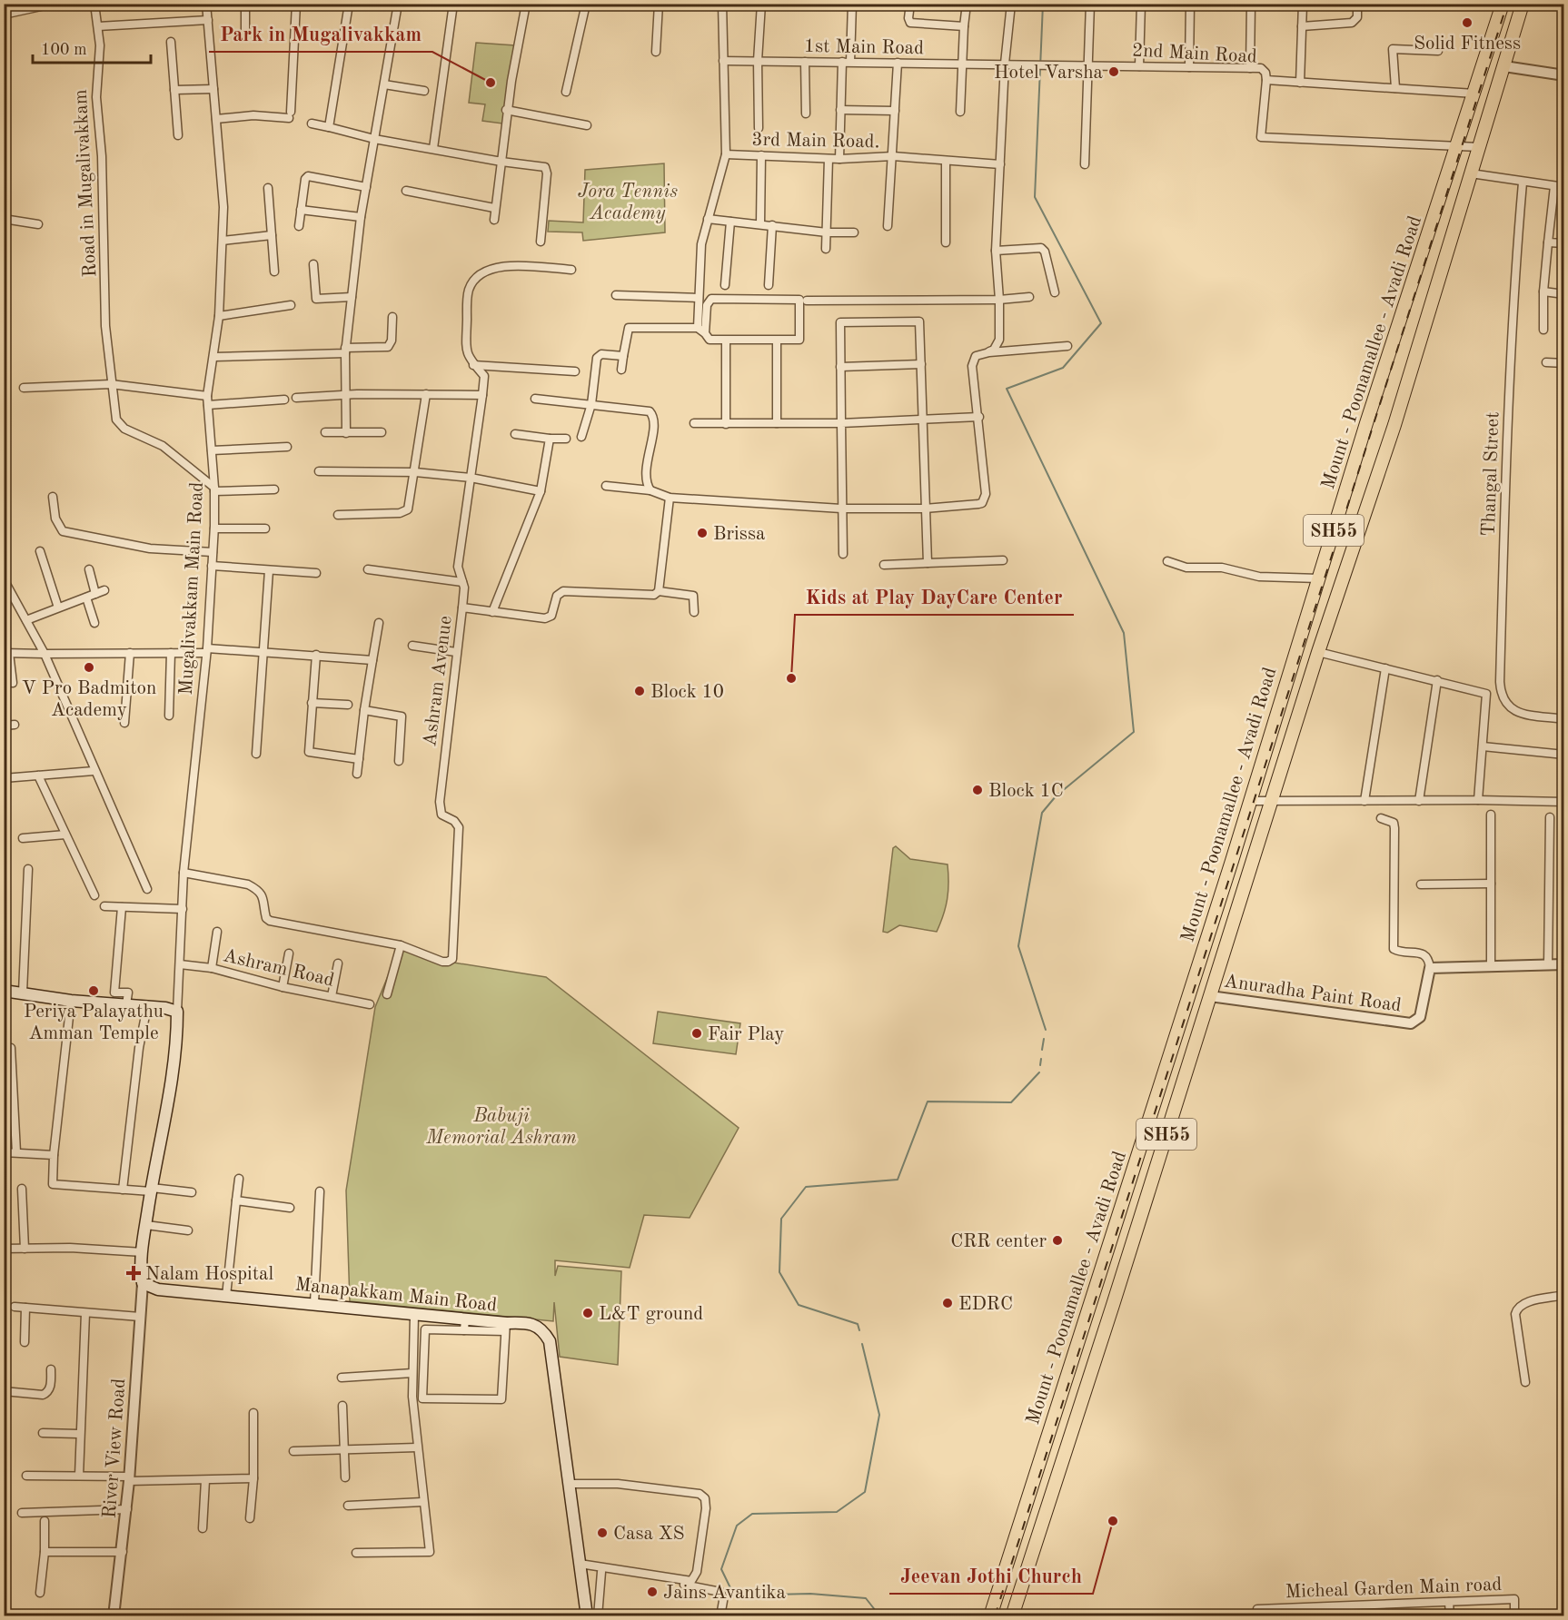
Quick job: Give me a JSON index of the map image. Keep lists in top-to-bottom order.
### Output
{
  "streets": {
    "main road": ["Mount - Poonamallee - Avadi Road", "SH55", "Manapakkam Main Road"],
    "street": [
      "1st Main Road",
      "2nd Main Road",
      "3rd Main Road.",
      "Road in Mugalivakkam",
      "Thangal Street",
      "Mugalivakkam Main Road",
      "Ashram Avenue",
      "Ashram Road",
      "Anuradha Paint Road",
      "River View Road",
      "Micheal Garden Main road"
    ]
  },
  "crossings": [
    ["1st Main Road", "2nd Main Road"],
    ["1st Main Road", "3rd Main Road."],
    ["2nd Main Road", "Mount - Poonamallee - Avadi Road"],
    ["Road in Mugalivakkam", "Mugalivakkam Main Road"],
    ["Mount - Poonamallee - Avadi Road", "Anuradha Paint Road"],
    ["Mugalivakkam Main Road", "Ashram Road"],
    ["Manapakkam Main Road", "River View Road"]
  ],
  "parks": ["Jora Tennis Academy", "Babuji Memorial Ashram"],
  "places": {
    "other": [
      "Solid Fitness",
      "Hotel Varsha",
      "Park in Mugalivakkam",
      "Brissa",
      "V Pro Badmiton Academy",
      "Kids at Play DayCare Center",
      "Block 10",
      "Block 1C",
      "Periya Palayathu Amman Temple",
      "Fair Play",
      "CRR center",
      "EDRC",
      "L&T ground",
      "Jeevan Jothi Church",
      "Casa XS",
      "Jains Avantika"
    ],
    "health": ["Nalam Hospital"]
  },
  "scale_bar": "100 m"
}
